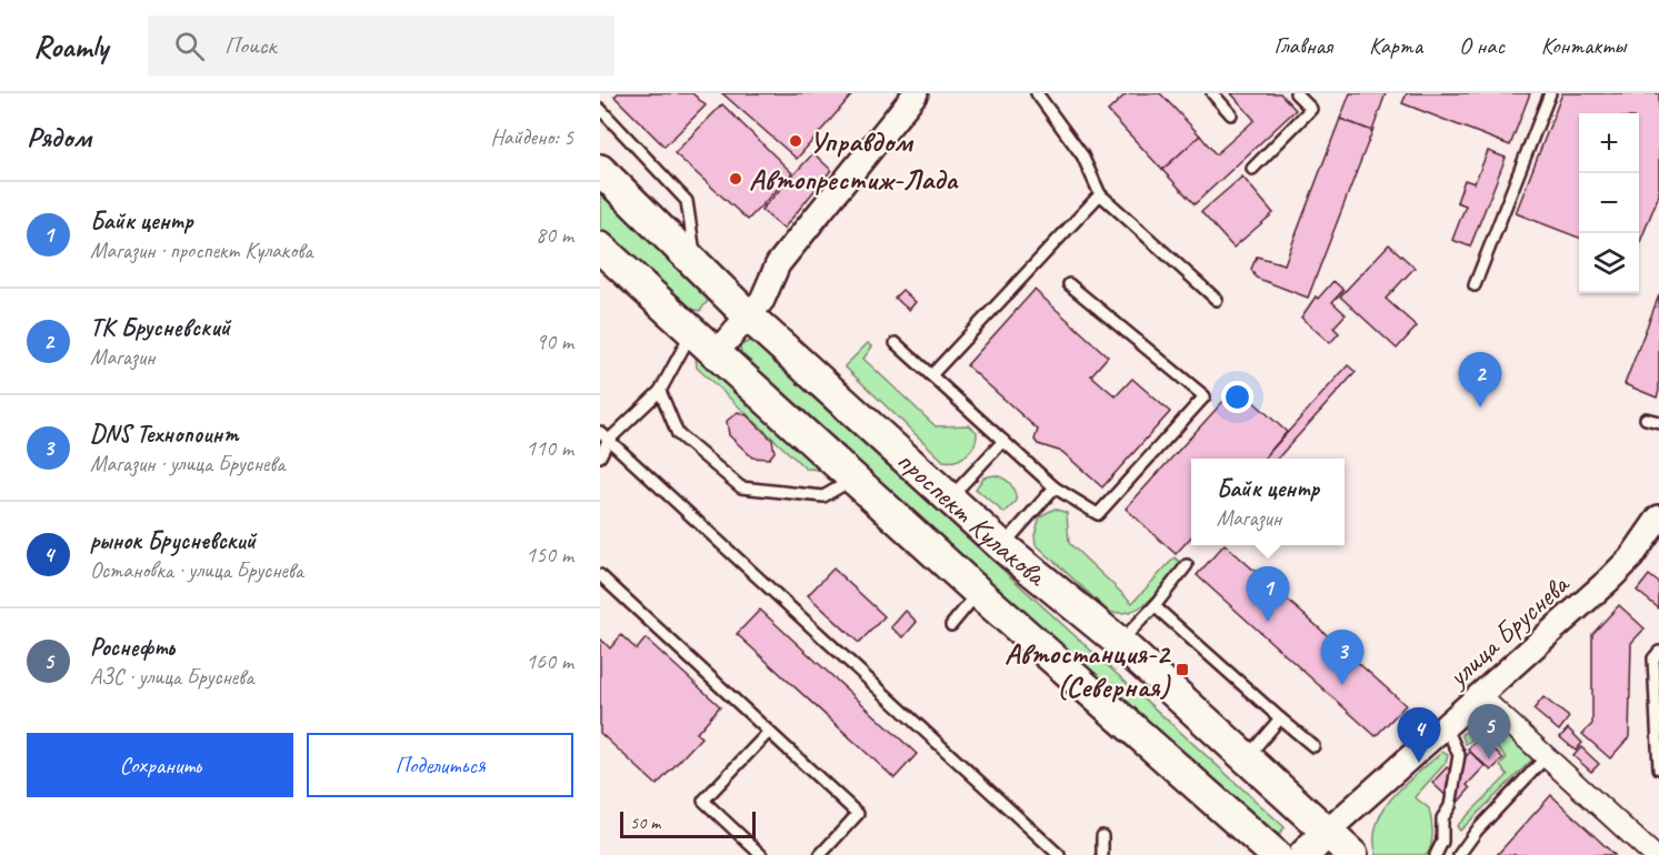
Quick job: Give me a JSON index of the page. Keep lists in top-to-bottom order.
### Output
{
  "streets": {
    "main road": ["проспект Кулакова"],
    "street": ["улица Бруснева"]
  },
  "crossings": [
    ["проспект Кулакова", "улица Бруснева"]
  ],
  "places": {
    "other": ["Управдом", "Автопрестиж-Лада"],
    "transit": ["Автостанция-2 (Северная)"]
  },
  "scale_bar": "50 m",
  "page": {
    "header": "Roamly",
    "search": "Поиск",
    "nav": [
      "Главная",
      "Карта",
      "О нас",
      "Контакты"
    ],
    "heading": ["Рядом", "Найдено: 5"],
    "map_buttons": ["+", "−"],
    "list": [
      {
        "mark": "1",
        "name": "Байк центр",
        "note": "Магазин · проспект Кулакова",
        "value": "80 m"
      },
      {
        "mark": "2",
        "name": "ТК Брусневский",
        "note": "Магазин",
        "value": "90 m"
      },
      {
        "mark": "3",
        "name": "DNS Технопоинт",
        "note": "Магазин · улица Бруснева",
        "value": "110 m"
      },
      {
        "mark": "4",
        "name": "рынок Брусневский",
        "note": "Остановка · улица Бруснева",
        "value": "150 m"
      },
      {
        "mark": "5",
        "name": "Роснефть",
        "note": "АЗС · улица Бруснева",
        "value": "160 m"
      }
    ],
    "pins": [
      "2",
      "1",
      "3",
      "5",
      "4"
    ],
    "popup": ["Байк центр", "Магазин"],
    "buttons": ["Сохранить", "Поделиться"],
    "scale": "50 m"
  }
}
